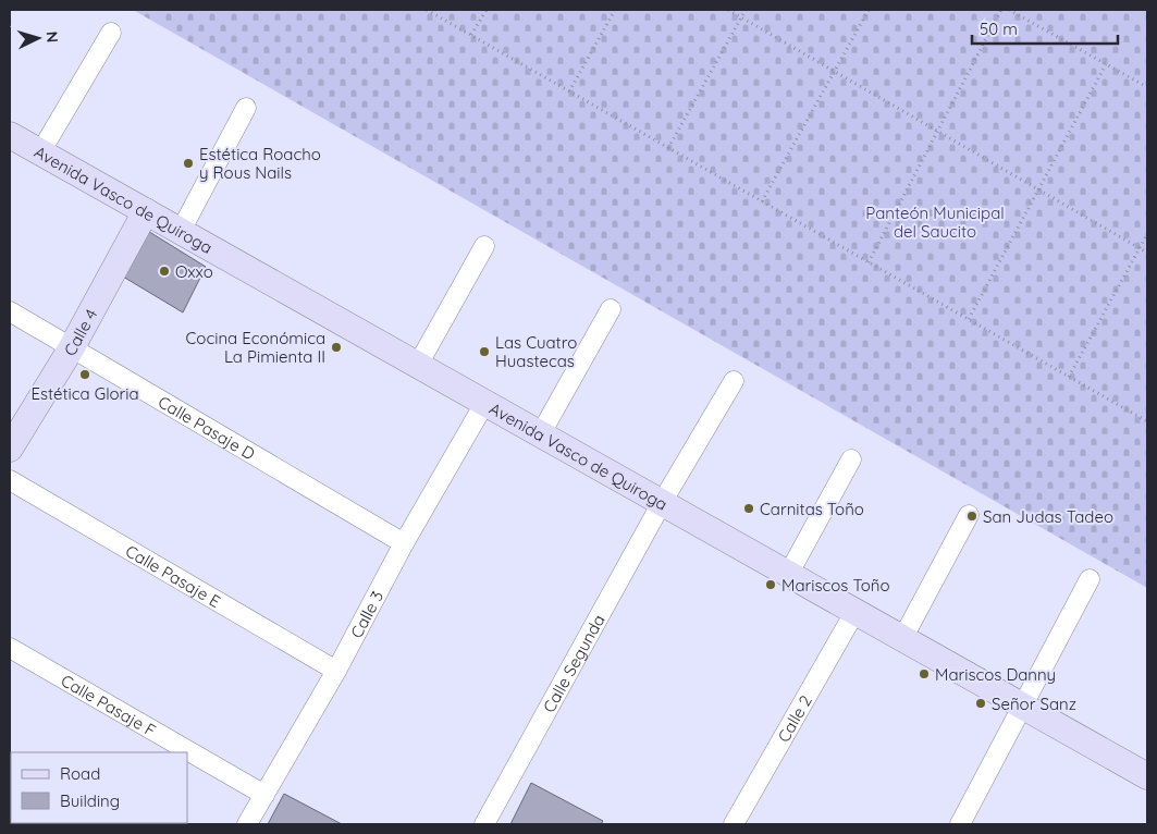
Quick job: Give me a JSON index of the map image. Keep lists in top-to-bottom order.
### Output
{
  "streets": {
    "main road": ["Avenida Vasco de Quiroga", "Calle 4"],
    "street": [
      "Calle Pasaje D",
      "Calle Pasaje E",
      "Calle 3",
      "Calle Segunda",
      "Calle Pasaje F",
      "Calle 2"
    ]
  },
  "crossings": [
    ["Avenida Vasco de Quiroga", "Calle 4"],
    ["Avenida Vasco de Quiroga", "Calle 3"],
    ["Avenida Vasco de Quiroga", "Calle Segunda"],
    ["Avenida Vasco de Quiroga", "Calle 2"],
    ["Calle 4", "Calle Pasaje D"],
    ["Calle Pasaje D", "Calle 3"],
    ["Calle Pasaje E", "Calle 3"],
    ["Calle 3", "Calle Pasaje F"]
  ],
  "parks": ["Panteón Municipal del Saucito"],
  "places": [
    "Estética Roacho y Rous Nails",
    "Oxxo",
    "Cocina Económica La Pimienta II",
    "Las Cuatro Huastecas",
    "Estética Gloria",
    "Carnitas Toño",
    "San Judas Tadeo",
    "Mariscos Toño",
    "Mariscos Danny",
    "Señor Sanz"
  ],
  "legend": ["Road", "Building"],
  "scale_bar": "50 m",
  "north": "right"
}
